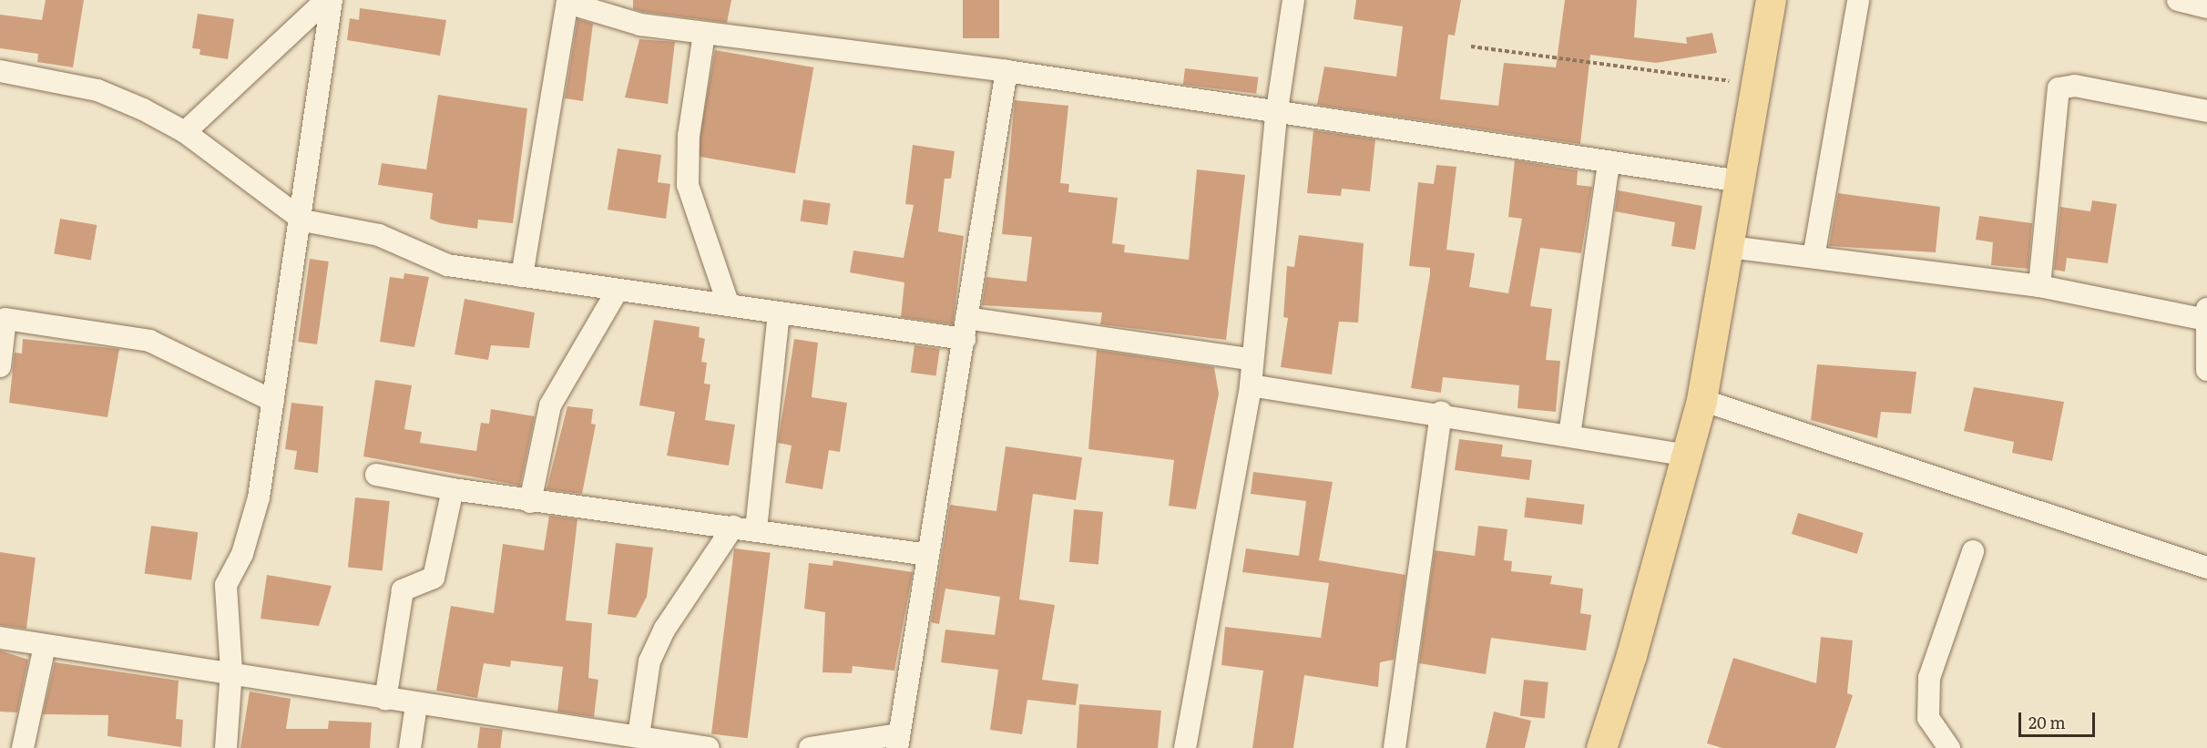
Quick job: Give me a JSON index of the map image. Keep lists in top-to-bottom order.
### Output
{
  "scale_bar": "20 m"
}
